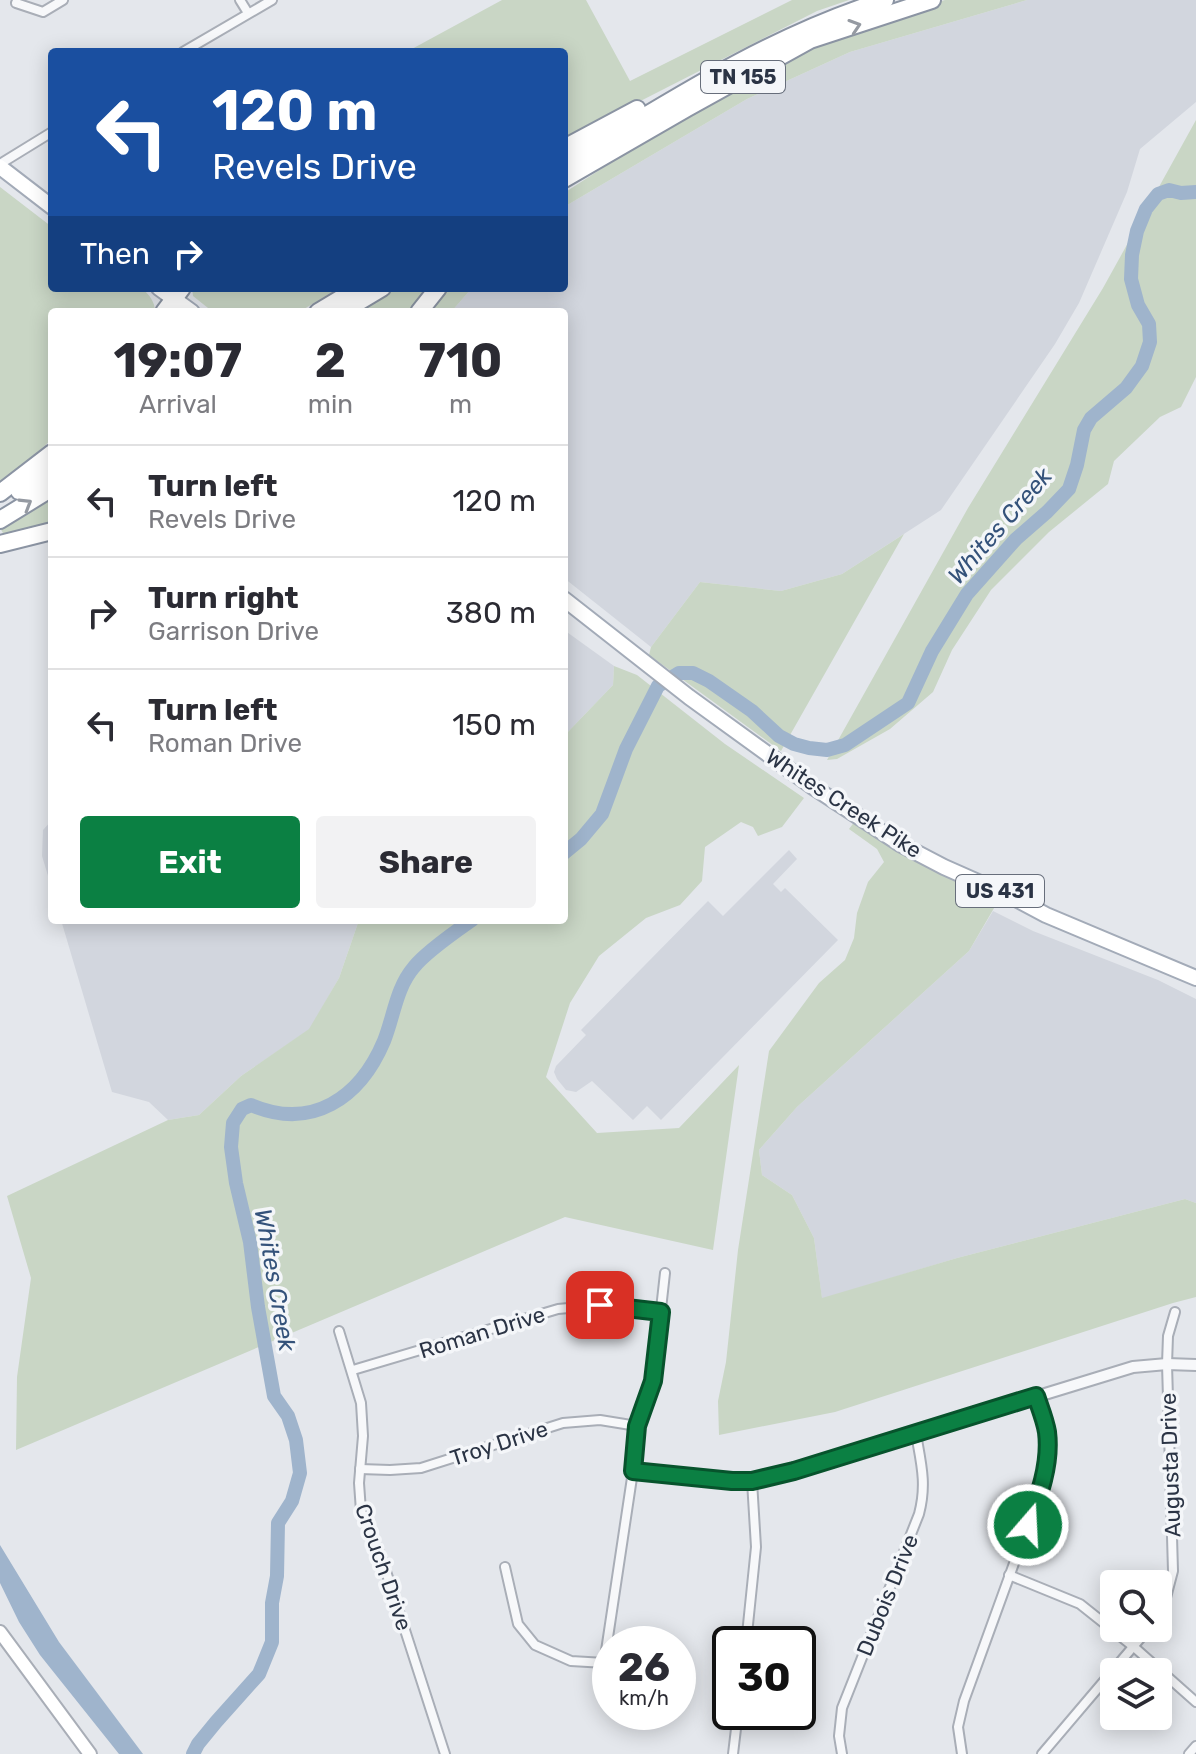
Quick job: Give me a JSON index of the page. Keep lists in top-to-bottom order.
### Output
{
  "streets": {
    "highway": ["TN 155"],
    "main road": ["Whites Creek Pike", "US 431"],
    "street": [
      "Roman Drive",
      "Troy Drive",
      "Augusta Drive",
      "Crouch Drive",
      "Dubois Drive"
    ]
  },
  "crossings": [
    ["Roman Drive", "Crouch Drive"],
    ["Troy Drive", "Crouch Drive"]
  ],
  "water": ["Whites Creek"],
  "page": {
    "turn": ["120 m", "Revels Drive"],
    "then": "Then",
    "eta": [
      "19:07",
      "Arrival",
      "2",
      "min",
      "710",
      "m"
    ],
    "list": [
      {
        "name": "Turn left",
        "note": "Revels Drive",
        "value": "120 m"
      },
      {
        "name": "Turn right",
        "note": "Garrison Drive",
        "value": "380 m"
      },
      {
        "name": "Turn left",
        "note": "Roman Drive",
        "value": "150 m"
      }
    ],
    "buttons": ["Exit", "Share"],
    "speed": "26 km/h",
    "limit": "30"
  }
}
